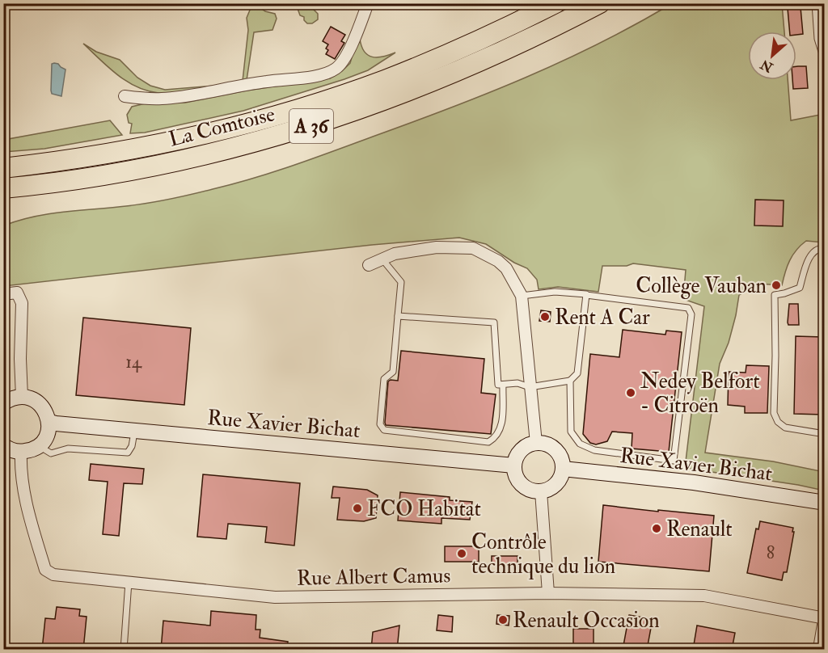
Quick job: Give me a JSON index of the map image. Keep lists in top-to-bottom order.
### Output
{
  "streets": {
    "highway": ["La Comtoise", "A 36"],
    "main road": ["Rue Xavier Bichat"],
    "street": ["Rue Albert Camus"]
  },
  "places": [
    "Collège Vauban",
    "Rent A Car",
    "Nedey Belfort - Citroën",
    "FCO Habitat",
    "Renault",
    "Contrôle technique du lion",
    "Renault Occasion"
  ],
  "house_numbers": ["14", "8"],
  "north": "bottom left"
}
